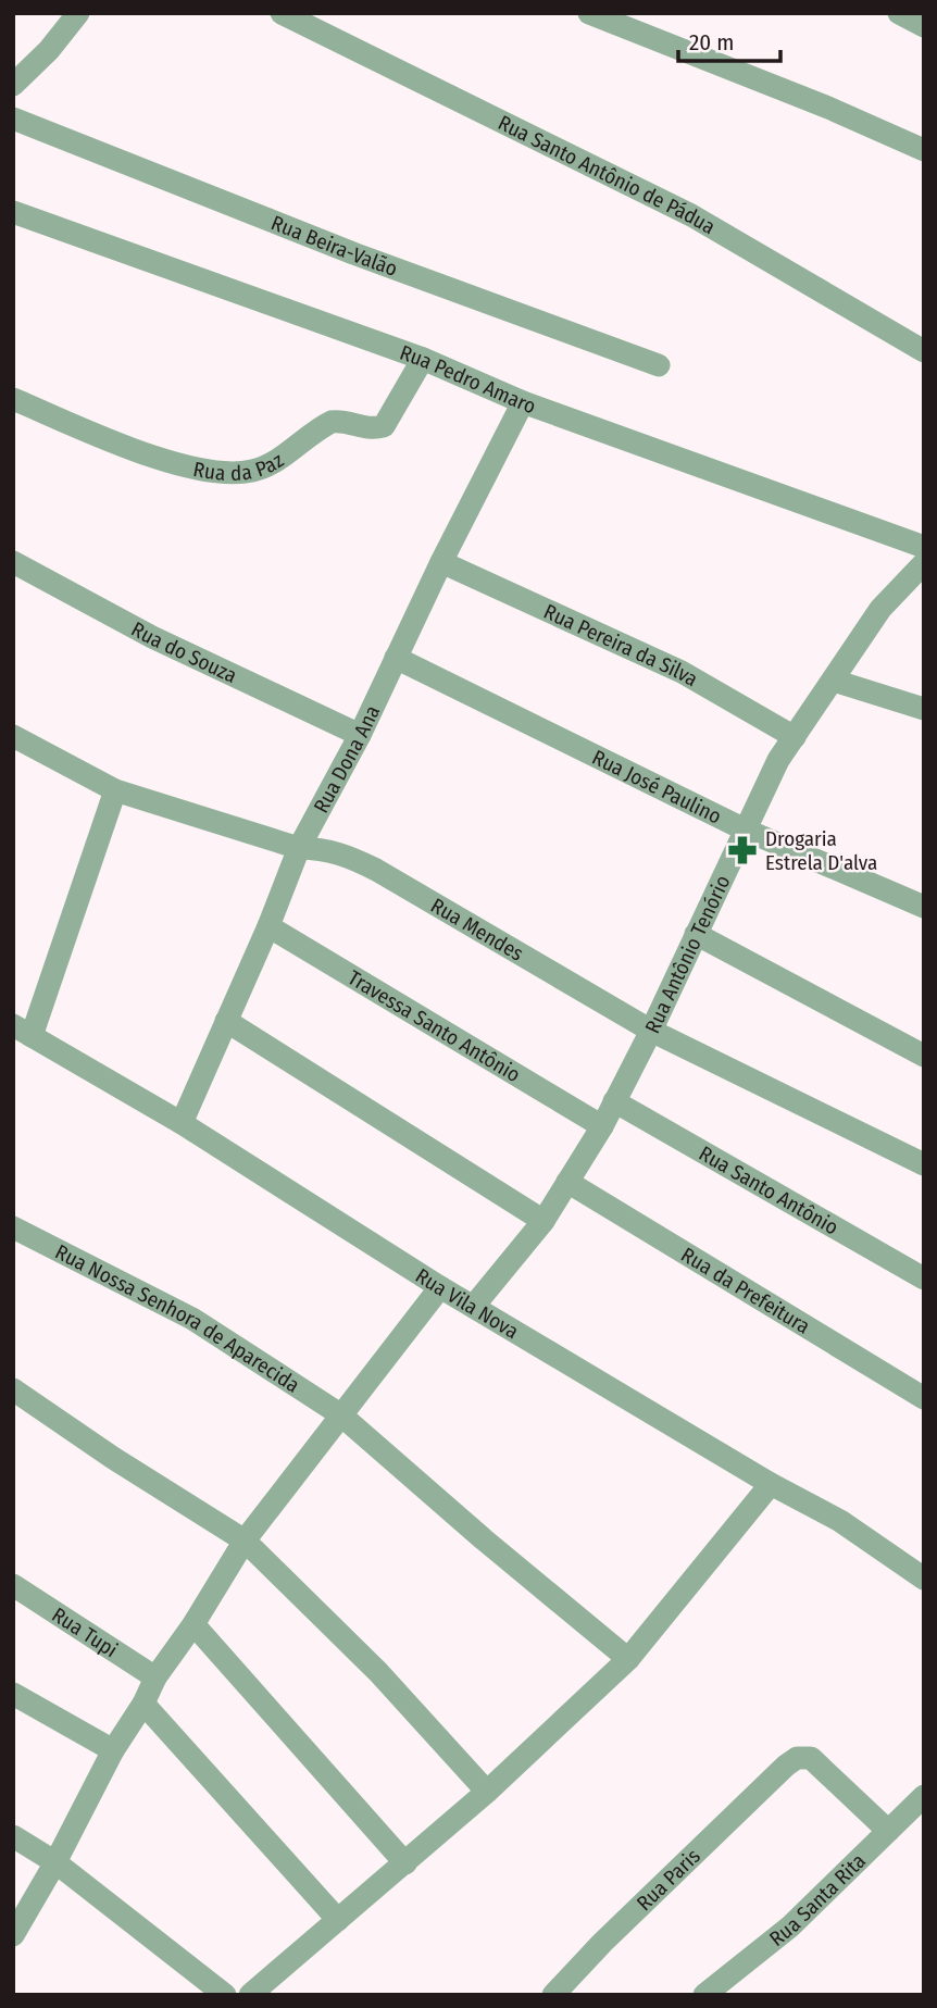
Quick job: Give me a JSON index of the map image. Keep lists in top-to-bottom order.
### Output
{
  "streets": {
    "street": [
      "Rua Santo Antônio de Pádua",
      "Rua Beira-Valão",
      "Rua Pedro Amaro",
      "Rua da Paz",
      "Rua Pereira da Silva",
      "Rua do Souza",
      "Rua Dona Ana",
      "Rua José Paulino",
      "Rua Mendes",
      "Rua Antônio Tenório",
      "Travessa Santo Antônio",
      "Rua Santo Antônio",
      "Rua da Prefeitura",
      "Rua Vila Nova",
      "Rua Nossa Senhora de Aparecida",
      "Rua Tupi",
      "Rua Paris",
      "Rua Santa Rita"
    ]
  },
  "crossings": [
    ["Rua Pedro Amaro", "Rua da Paz"],
    ["Rua Pedro Amaro", "Rua Dona Ana"],
    ["Rua Pereira da Silva", "Rua Dona Ana"],
    ["Rua Pereira da Silva", "Rua Antônio Tenório"],
    ["Rua do Souza", "Rua Dona Ana"],
    ["Rua Dona Ana", "Rua José Paulino"],
    ["Rua Dona Ana", "Rua Mendes"],
    ["Rua Dona Ana", "Travessa Santo Antônio"],
    ["Rua Dona Ana", "Rua Vila Nova"],
    ["Rua José Paulino", "Rua Antônio Tenório"],
    ["Rua Mendes", "Rua Antônio Tenório"],
    ["Rua Antônio Tenório", "Travessa Santo Antônio"],
    ["Rua Antônio Tenório", "Rua Santo Antônio"],
    ["Rua Antônio Tenório", "Rua da Prefeitura"],
    ["Rua Antônio Tenório", "Rua Vila Nova"],
    ["Rua Paris", "Rua Santa Rita"]
  ],
  "places": {
    "pharmacy": ["Drogaria Estrela D'alva"]
  },
  "scale_bar": "20 m"
}
